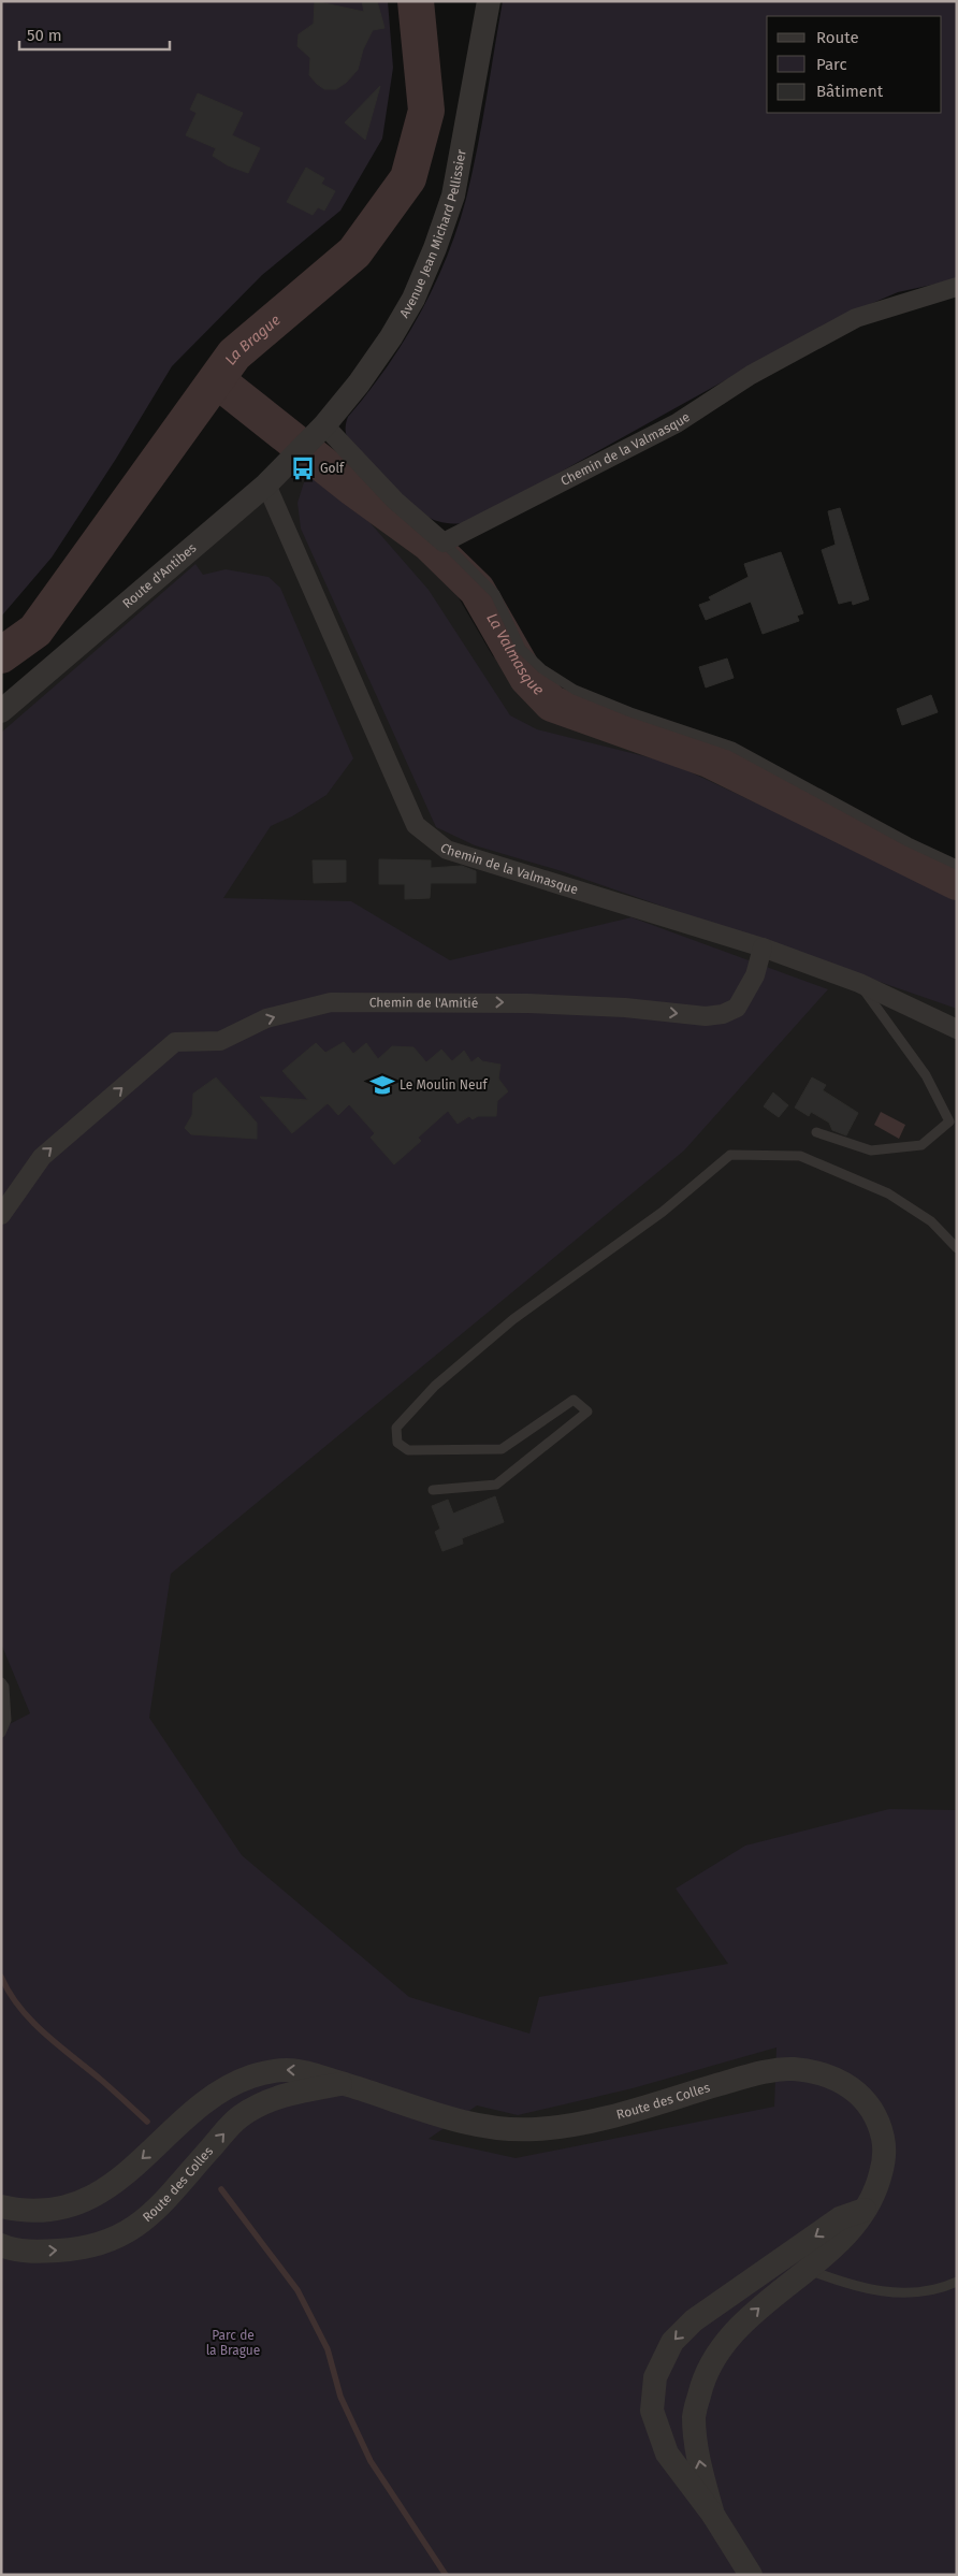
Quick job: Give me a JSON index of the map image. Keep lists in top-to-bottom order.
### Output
{
  "streets": {
    "street": [
      "Avenue Jean Michard Pellissier",
      "Chemin de la Valmasque",
      "Route d'Antibes",
      "Chemin de l'Amitié",
      "Route des Colles"
    ]
  },
  "crossings": [
    ["Avenue Jean Michard Pellissier", "Route d'Antibes"],
    ["Chemin de la Valmasque", "Route d'Antibes"],
    ["Chemin de la Valmasque", "Chemin de l'Amitié"]
  ],
  "one_way": ["Chemin de l'Amitié"],
  "water": ["La Brague", "La Valmasque"],
  "parks": ["Parc de la Brague"],
  "places": {
    "bus stop": ["Golf"],
    "school or university": ["Le Moulin Neuf"]
  },
  "legend": ["Route", "Parc", "Bâtiment"],
  "scale_bar": "50 m"
}
